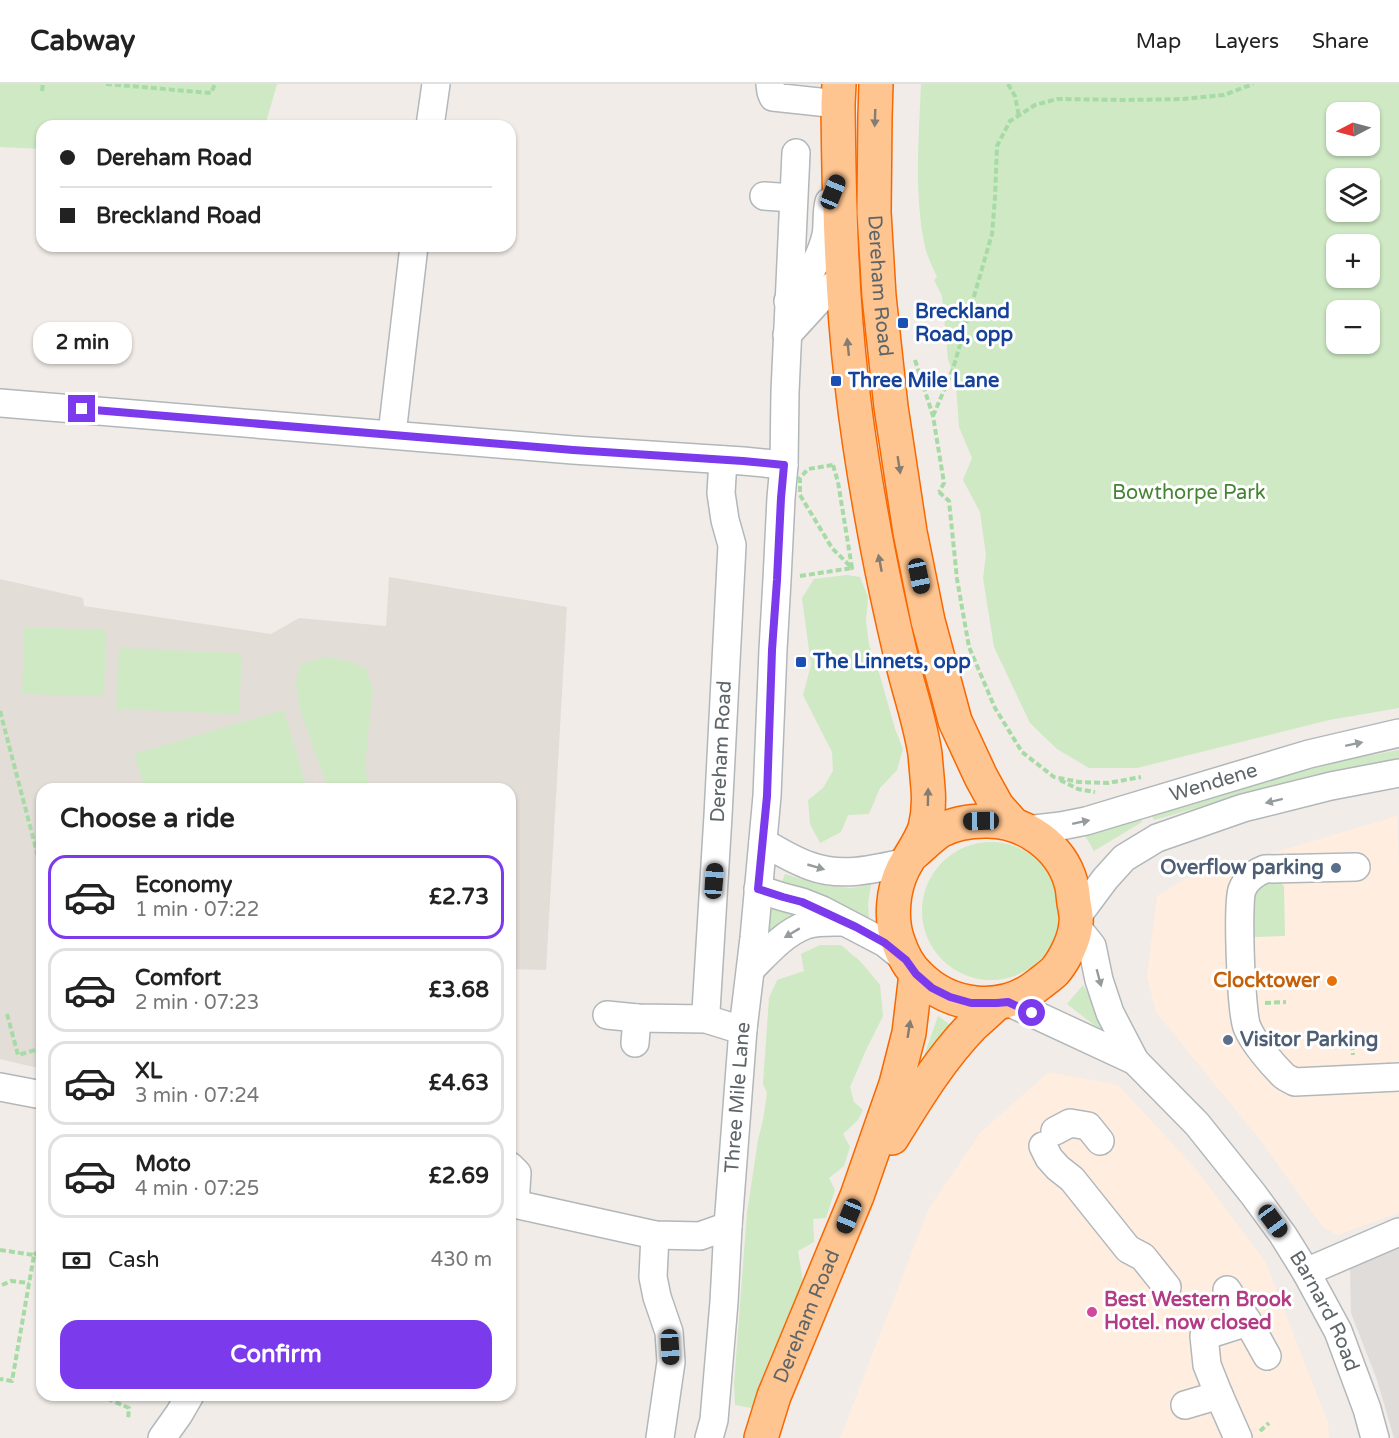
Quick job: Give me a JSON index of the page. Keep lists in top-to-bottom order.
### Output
{
  "streets": {
    "highway": ["Dereham Road"],
    "street": ["Wendene", "Three Mile Lane", "Barnard Road"]
  },
  "crossings": [
    ["Dereham Road", "Wendene"],
    ["Dereham Road", "Three Mile Lane"],
    ["Dereham Road", "Barnard Road"],
    ["Wendene", "Barnard Road"]
  ],
  "parks": ["Bowthorpe Park"],
  "places": {
    "transit": ["Breckland Road, opp", "Three Mile Lane", "The Linnets, opp"],
    "other": [
      "Overflow parking",
      "Clocktower",
      "Visitor Parking",
      "Best Western Brook Hotel. now closed"
    ]
  },
  "north": "left",
  "page": {
    "header": "Cabway",
    "nav": ["Map", "Layers", "Share"],
    "map_buttons": ["+", "−"],
    "banner": ["Dereham Road", "Breckland Road"],
    "bubble": "2 min",
    "heading": "Choose a ride",
    "list": [
      {
        "name": "Economy",
        "note": "1 min · 07:22",
        "value": "£2.73"
      },
      {
        "name": "Comfort",
        "note": "2 min · 07:23",
        "value": "£3.68"
      },
      {
        "name": "XL",
        "note": "3 min · 07:24",
        "value": "£4.63"
      },
      {
        "name": "Moto",
        "note": "4 min · 07:25",
        "value": "£2.69"
      }
    ],
    "pay": ["Cash", "430 m"],
    "buttons": "Confirm"
  }
}
